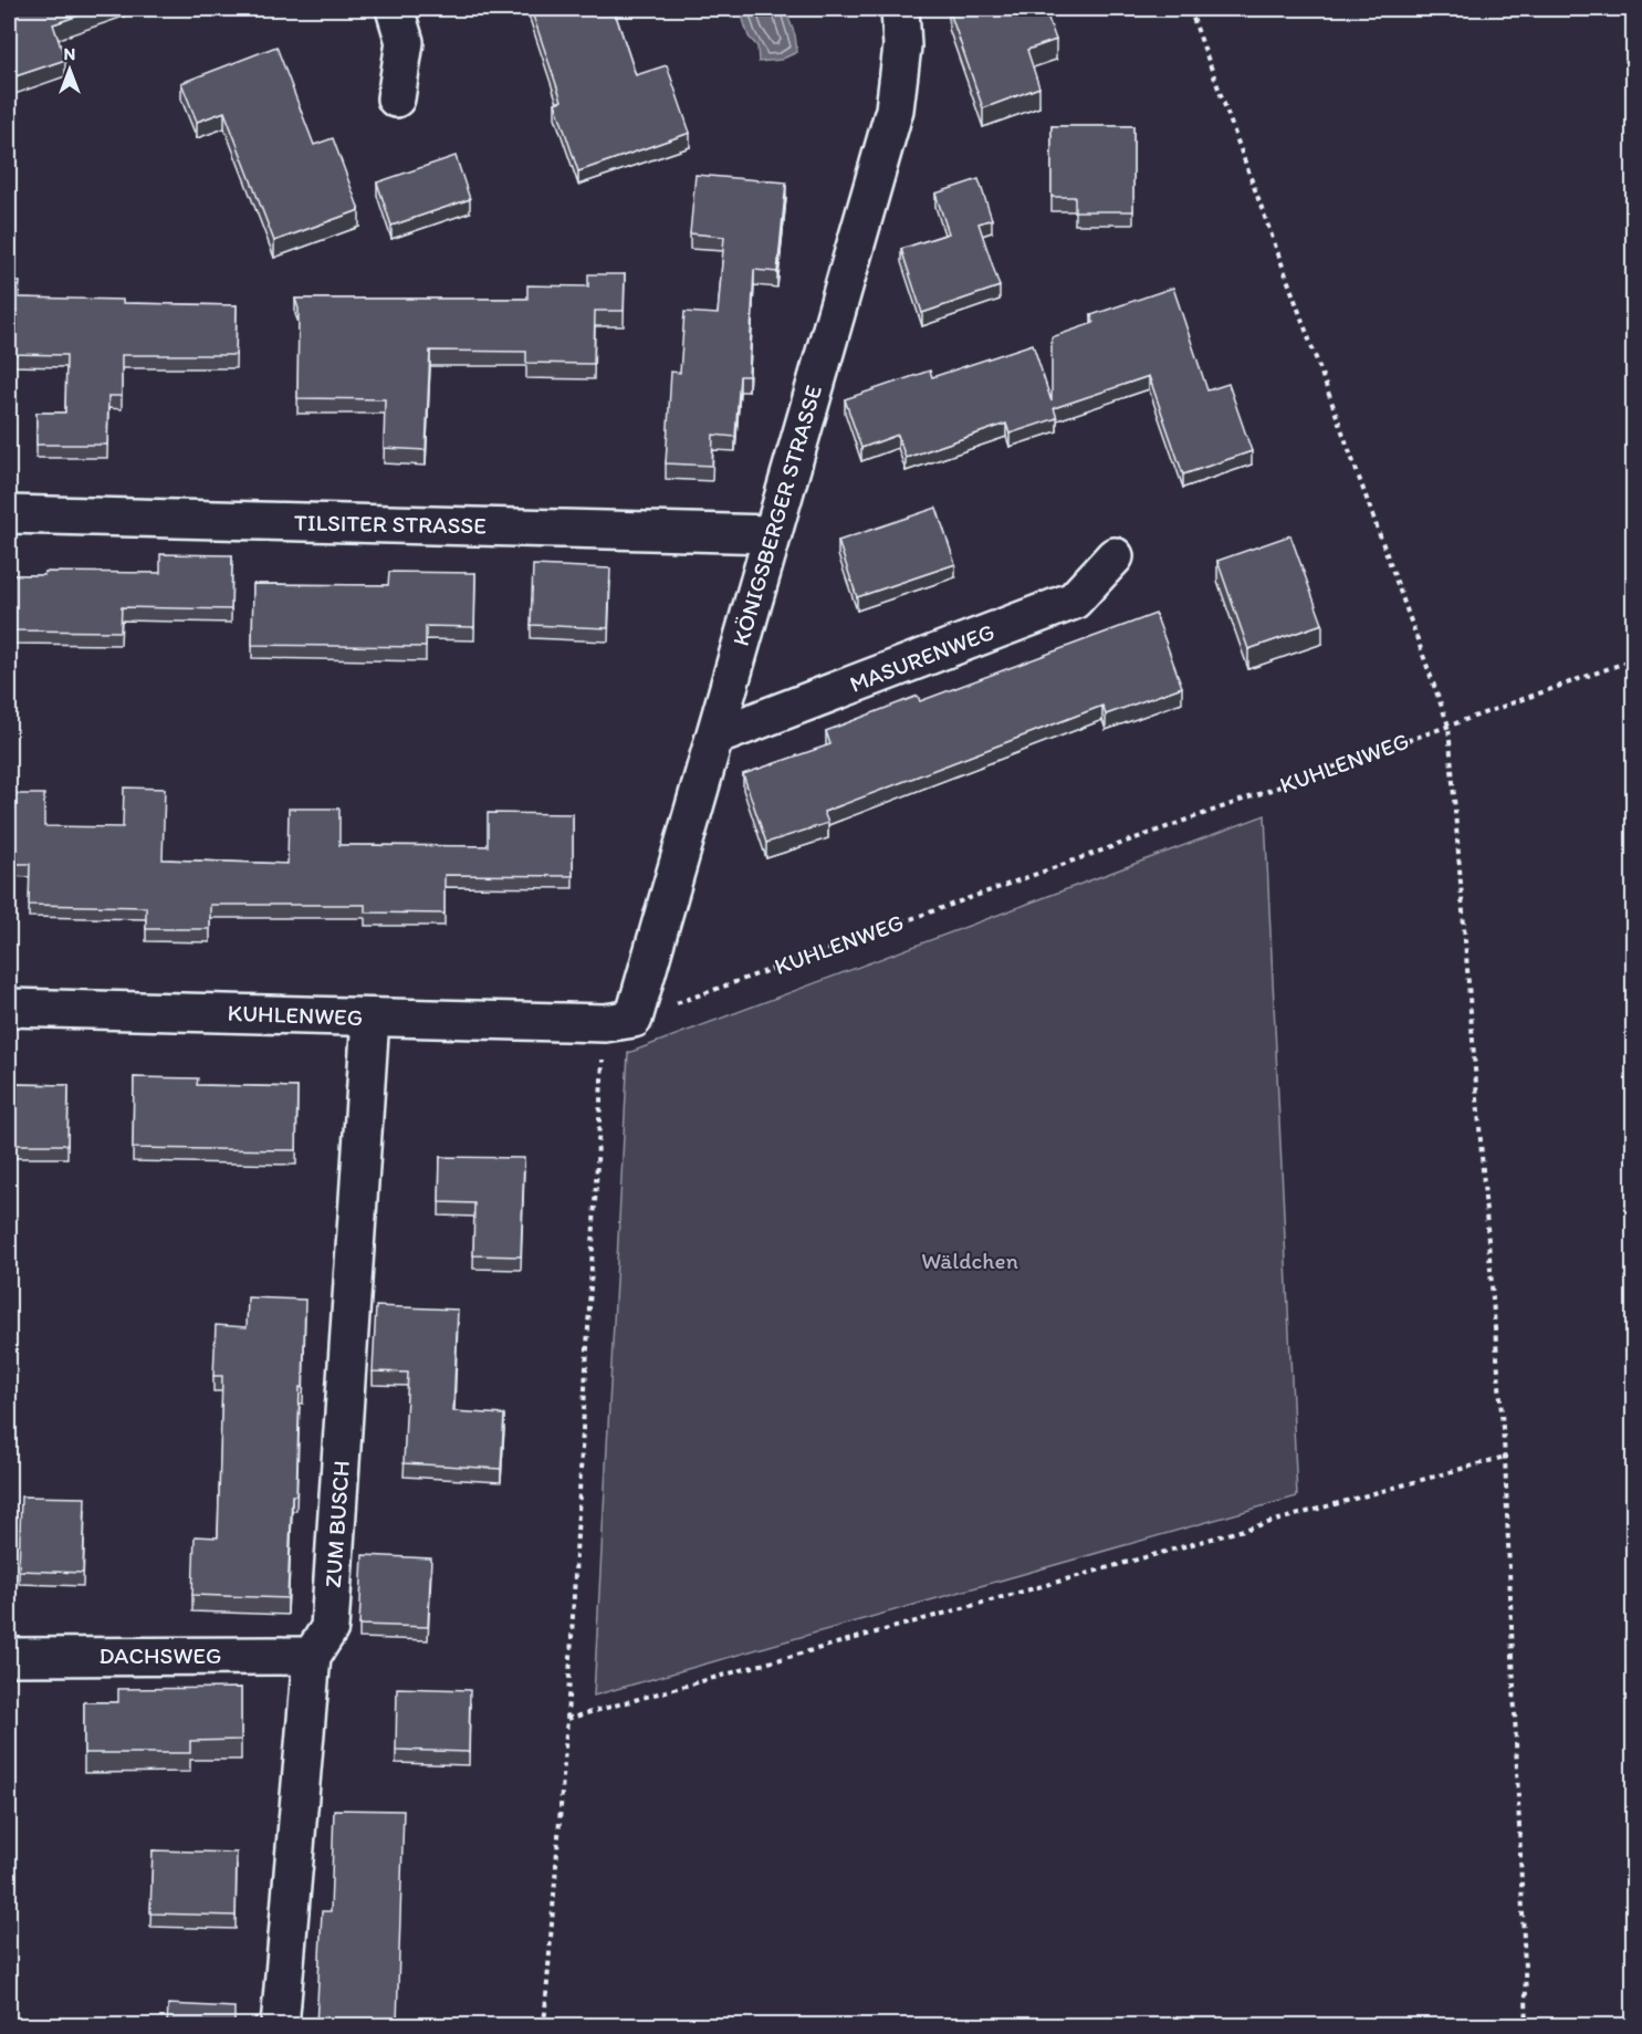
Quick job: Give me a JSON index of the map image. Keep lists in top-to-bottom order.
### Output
{
  "streets": {
    "street": [
      "KÖNIGSBERGER STRASSE",
      "TILSITER STRASSE",
      "MASURENWEG",
      "KUHLENWEG",
      "ZUM BUSCH",
      "DACHSWEG"
    ]
  },
  "crossings": [
    ["KÖNIGSBERGER STRASSE", "TILSITER STRASSE"],
    ["KÖNIGSBERGER STRASSE", "MASURENWEG"],
    ["KÖNIGSBERGER STRASSE", "KUHLENWEG"],
    ["KUHLENWEG", "ZUM BUSCH"],
    ["ZUM BUSCH", "DACHSWEG"]
  ],
  "parks": ["Wäldchen"],
  "north": "top"
}
